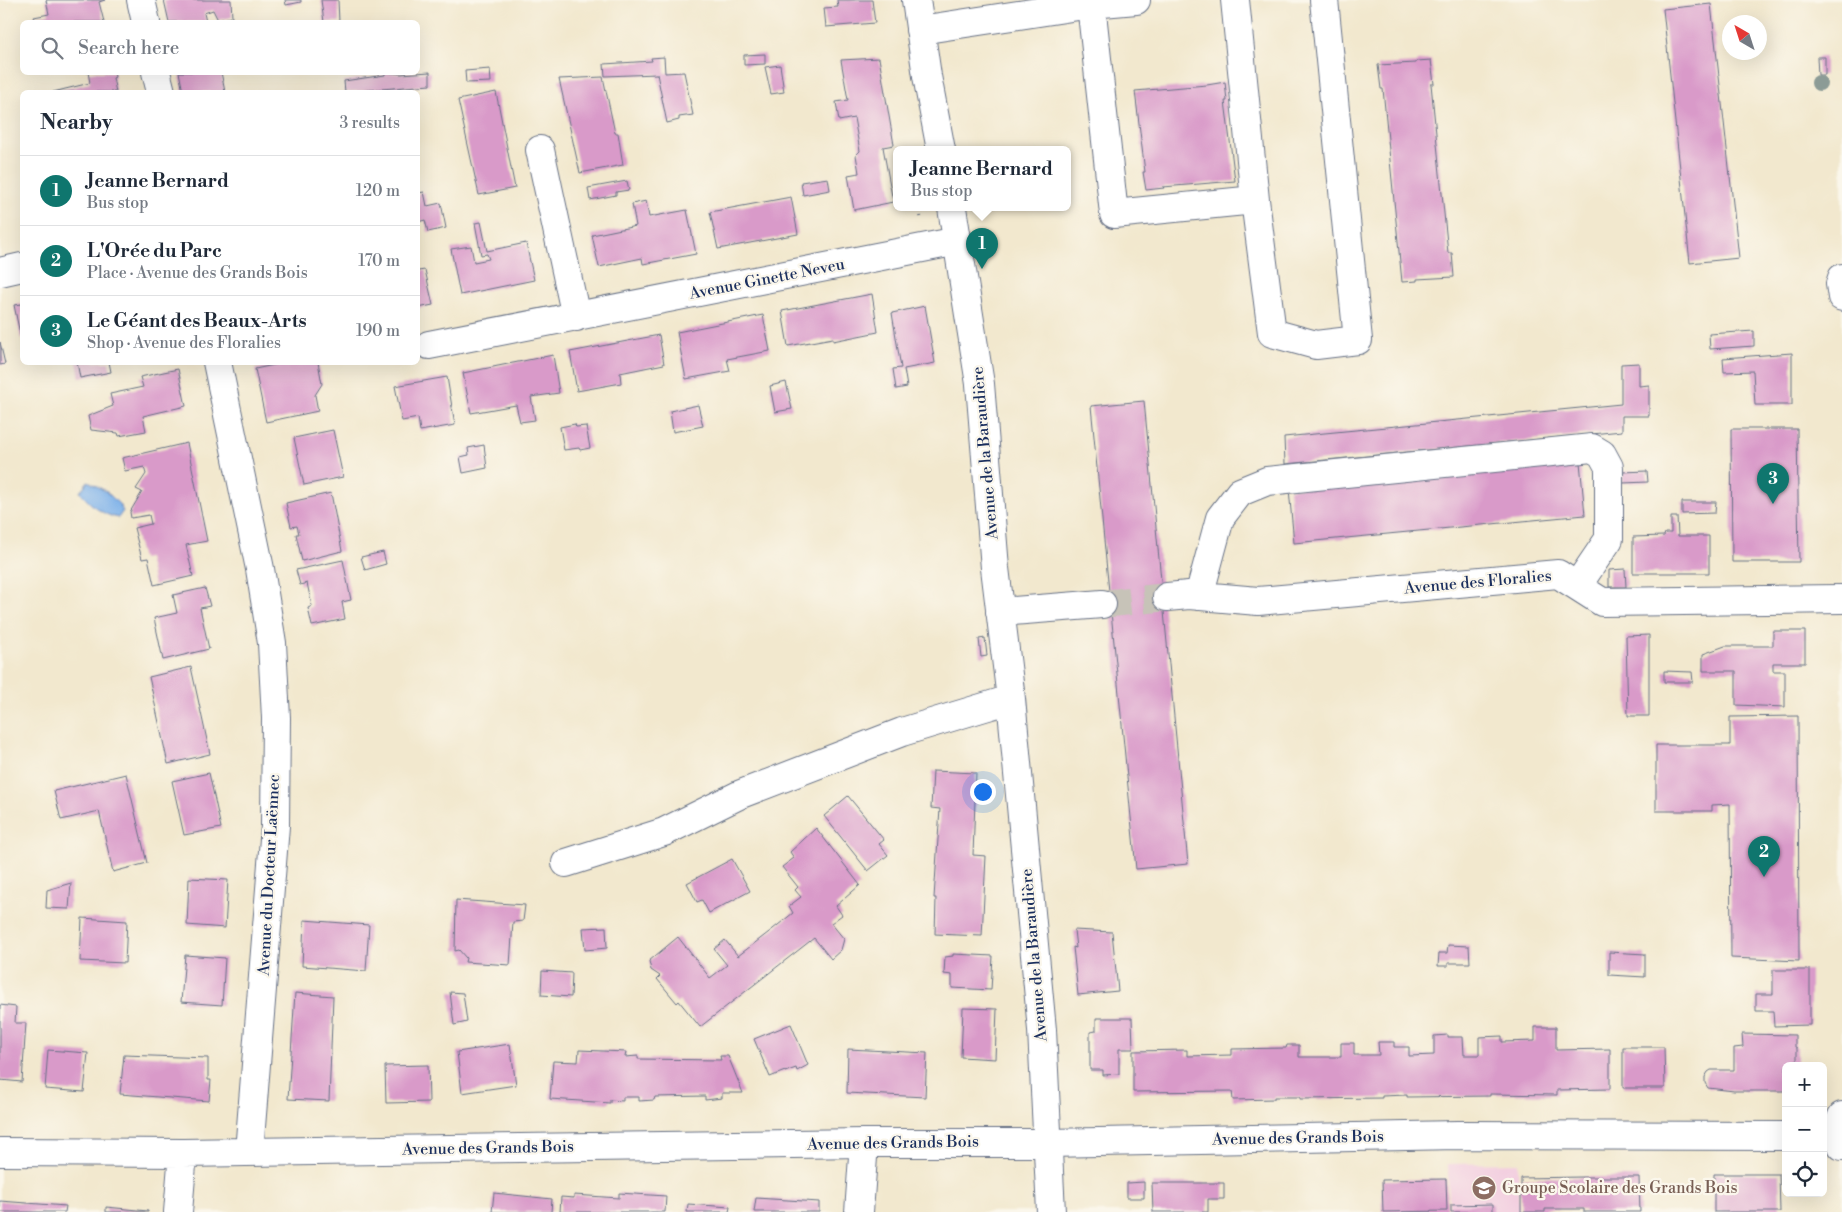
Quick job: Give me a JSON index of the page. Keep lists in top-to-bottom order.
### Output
{
  "streets": {
    "street": [
      "Avenue Ginette Neveu",
      "Avenue de la Baraudière",
      "Avenue des Floralies",
      "Avenue du Docteur Laënnec",
      "Avenue des Grands Bois"
    ]
  },
  "crossings": [
    ["Avenue Ginette Neveu", "Avenue de la Baraudière"],
    ["Avenue de la Baraudière", "Avenue des Grands Bois"],
    ["Avenue du Docteur Laënnec", "Avenue des Grands Bois"]
  ],
  "places": {
    "school or university": ["Groupe Scolaire des Grands Bois"]
  },
  "north": "top left",
  "page": {
    "search": "Search here",
    "heading": ["Nearby", "3 results"],
    "popup": ["Jeanne Bernard", "Bus stop"],
    "list": [
      {
        "mark": "1",
        "name": "Jeanne Bernard",
        "note": "Bus stop",
        "value": "120 m"
      },
      {
        "mark": "2",
        "name": "L'Orée du Parc",
        "note": "Place · Avenue des Grands Bois",
        "value": "170 m"
      },
      {
        "mark": "3",
        "name": "Le Géant des Beaux-Arts",
        "note": "Shop · Avenue des Floralies",
        "value": "190 m"
      }
    ],
    "pins": ["1", "3", "2"],
    "map_buttons": ["+", "−"]
  }
}
